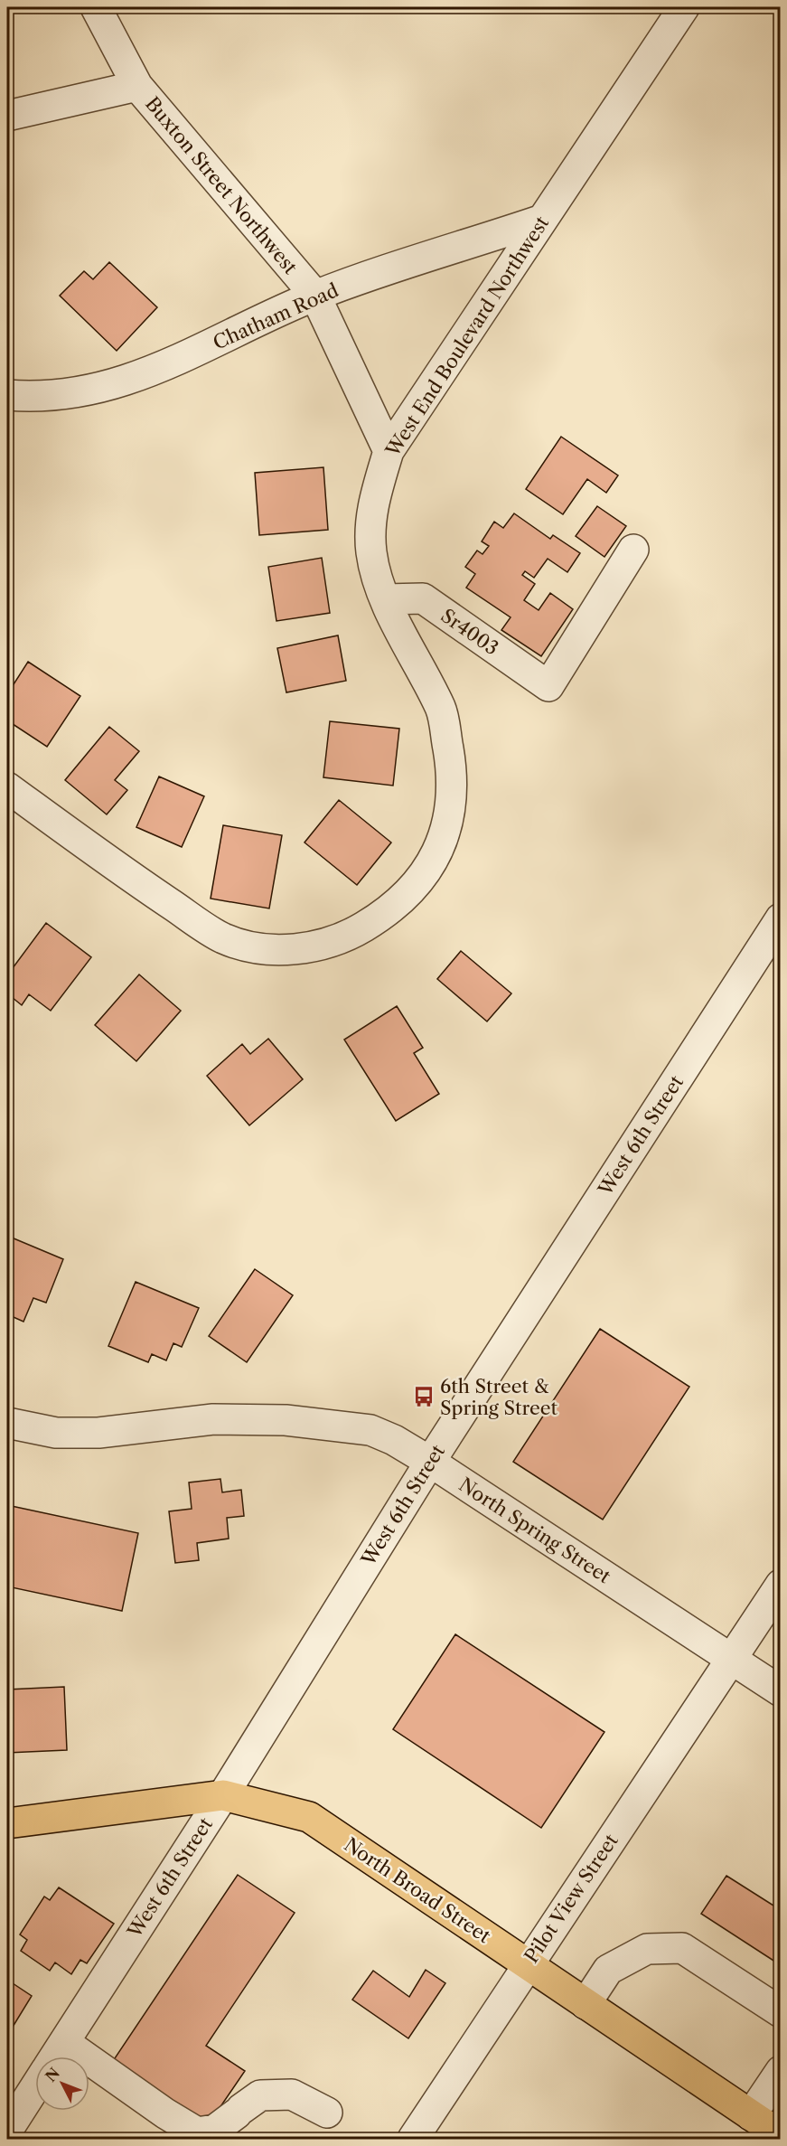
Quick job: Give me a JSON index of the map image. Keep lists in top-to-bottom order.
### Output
{
  "streets": {
    "main road": ["North Broad Street"],
    "street": [
      "Buxton Street Northwest",
      "Chatham Road",
      "West End Boulevard Northwest",
      "Sr4003",
      "West 6th Street",
      "North Spring Street",
      "Pilot View Street"
    ]
  },
  "crossings": [
    ["Buxton Street Northwest", "Chatham Road"],
    ["Buxton Street Northwest", "West End Boulevard Northwest"],
    ["Chatham Road", "West End Boulevard Northwest"],
    ["West End Boulevard Northwest", "Sr4003"],
    ["West 6th Street", "North Spring Street"],
    ["West 6th Street", "North Broad Street"],
    ["North Spring Street", "Pilot View Street"],
    ["North Broad Street", "Pilot View Street"]
  ],
  "places": {
    "bus stop": ["6th Street & Spring Street"]
  },
  "north": "top left"
}
